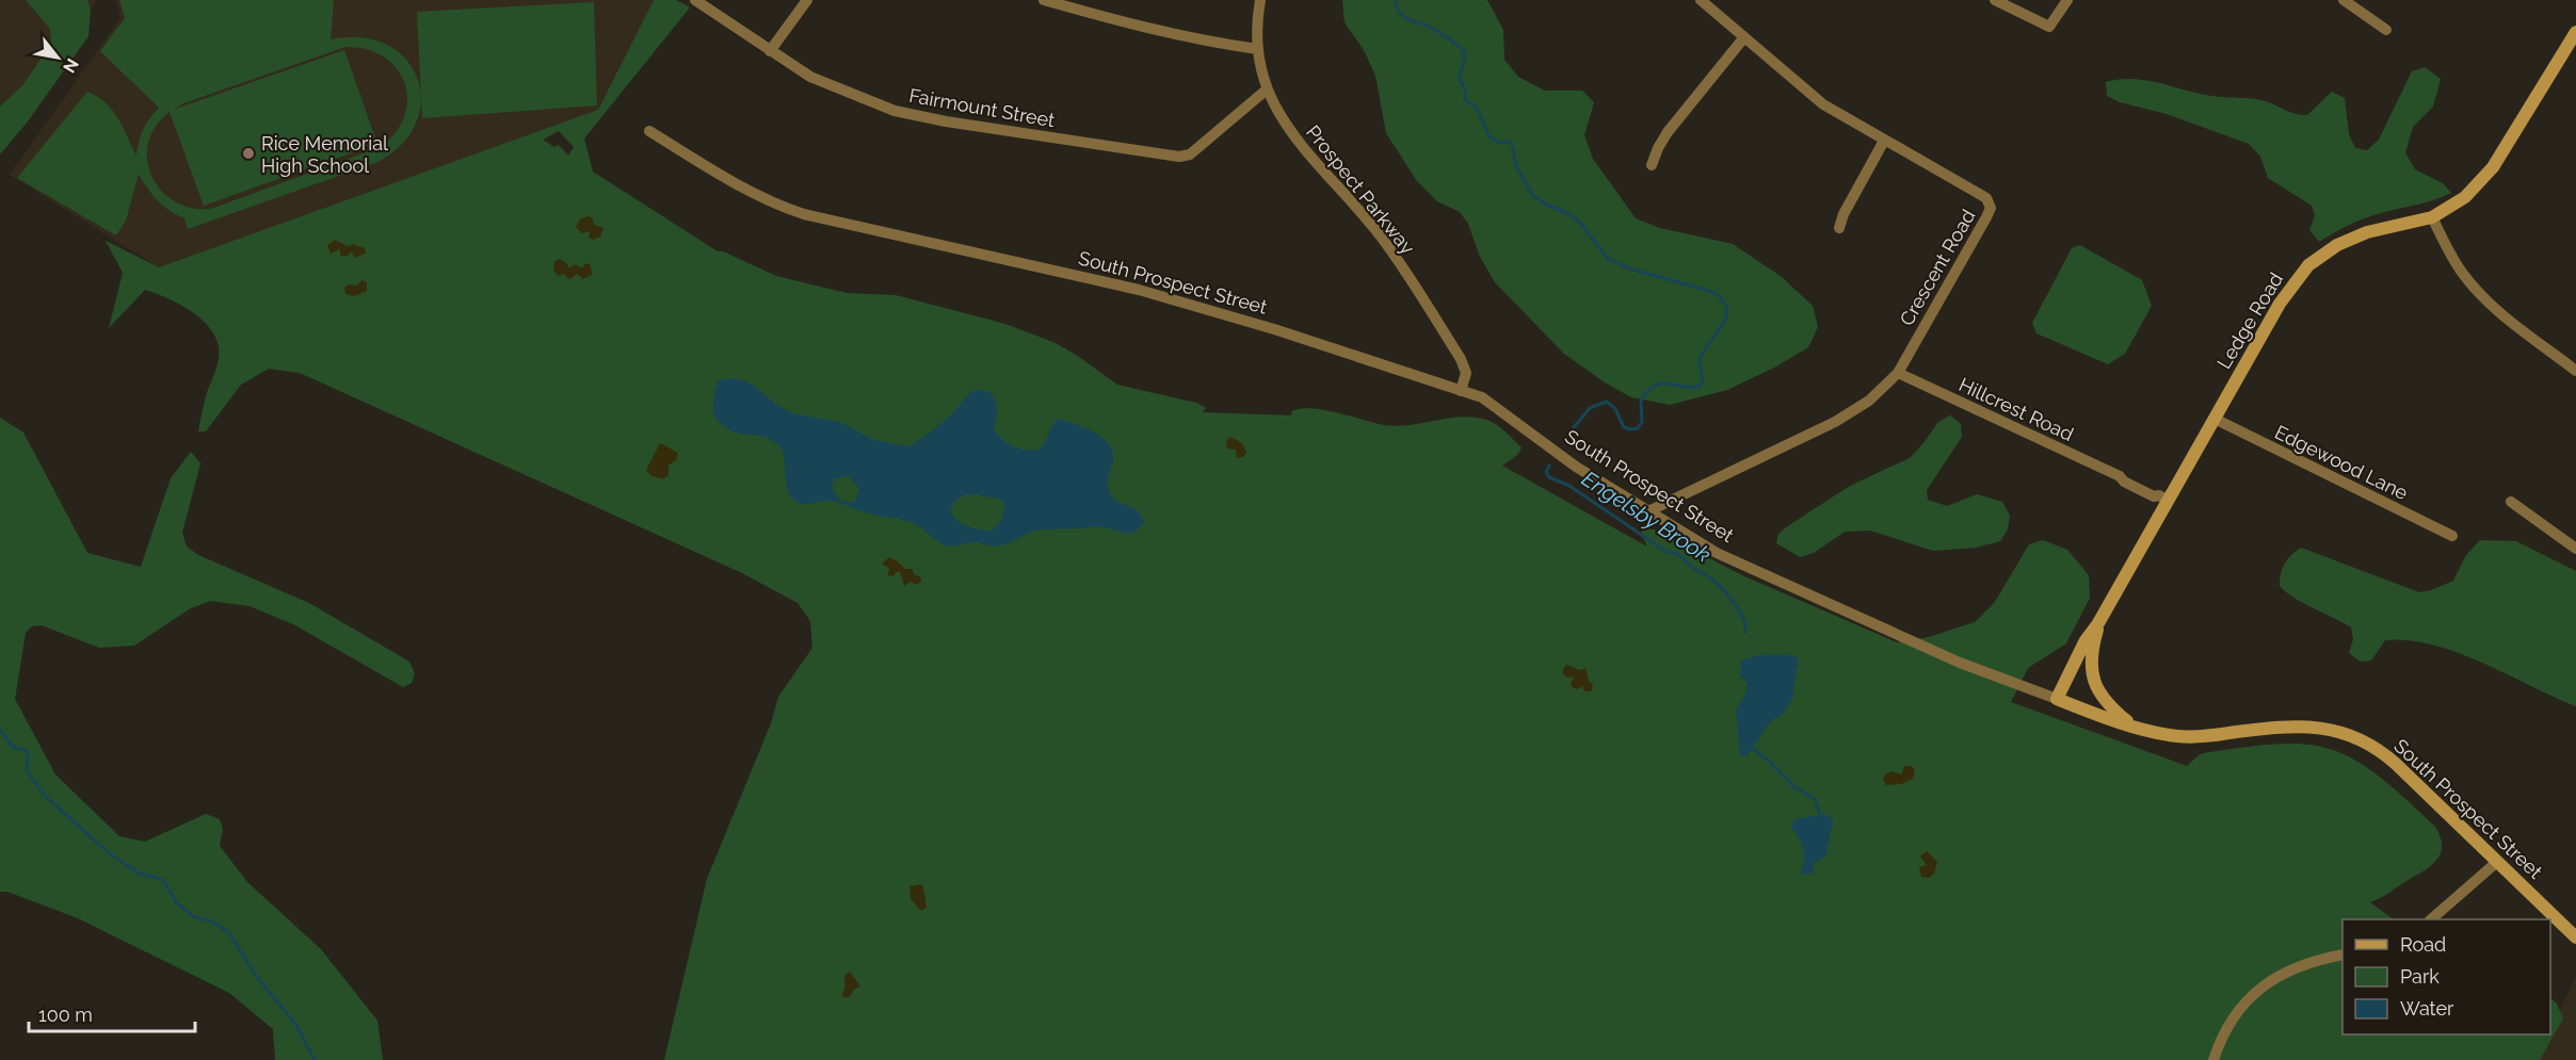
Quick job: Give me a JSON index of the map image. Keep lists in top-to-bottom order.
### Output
{
  "streets": {
    "street": [
      "Fairmount Street",
      "Prospect Parkway",
      "Crescent Road",
      "South Prospect Street",
      "Ledge Road",
      "Hillcrest Road",
      "Edgewood Lane"
    ]
  },
  "crossings": [
    ["Fairmount Street", "Prospect Parkway"],
    ["Prospect Parkway", "South Prospect Street"],
    ["Crescent Road", "South Prospect Street"],
    ["Crescent Road", "Hillcrest Road"],
    ["South Prospect Street", "Ledge Road"],
    ["Ledge Road", "Hillcrest Road"],
    ["Ledge Road", "Edgewood Lane"]
  ],
  "water": ["Engelsby Brook"],
  "places": ["Rice Memorial High School"],
  "legend": ["Road", "Park", "Water"],
  "scale_bar": "100 m",
  "north": "bottom right"
}
